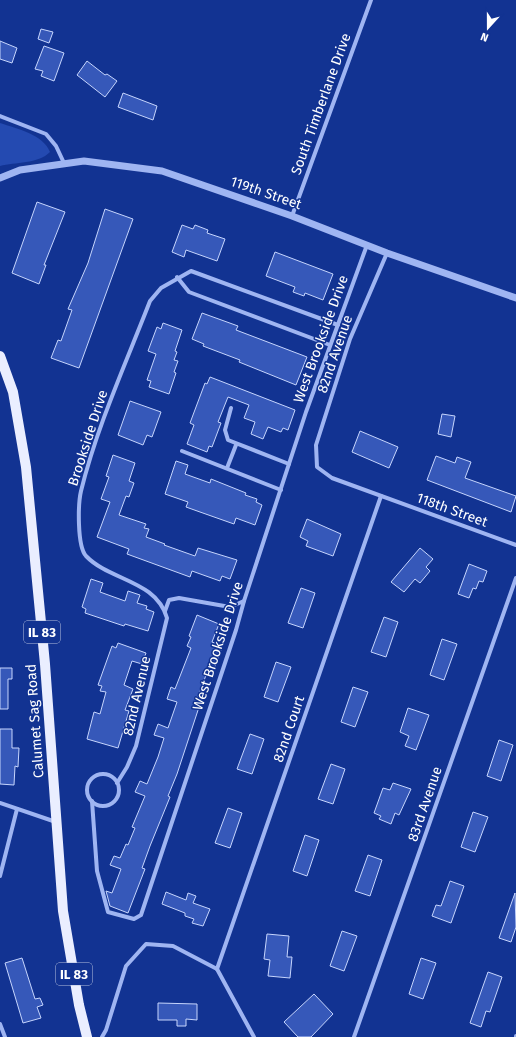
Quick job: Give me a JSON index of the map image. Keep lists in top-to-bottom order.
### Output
{
  "streets": {
    "main road": ["IL 83", "Calumet Sag Road"],
    "street": [
      "South Timberlane Drive",
      "119th Street",
      "West Brookside Drive",
      "82nd Avenue",
      "Brookside Drive",
      "118th Street",
      "82nd Court",
      "83rd Avenue"
    ]
  },
  "crossings": [
    ["South Timberlane Drive", "119th Street"],
    ["119th Street", "West Brookside Drive"],
    ["119th Street", "82nd Avenue"],
    ["West Brookside Drive", "82nd Avenue"],
    ["West Brookside Drive", "Brookside Drive"],
    ["82nd Avenue", "Brookside Drive"],
    ["82nd Avenue", "118th Street"],
    ["82nd Avenue", "82nd Court"],
    ["118th Street", "82nd Court"]
  ],
  "north": "bottom"
}
